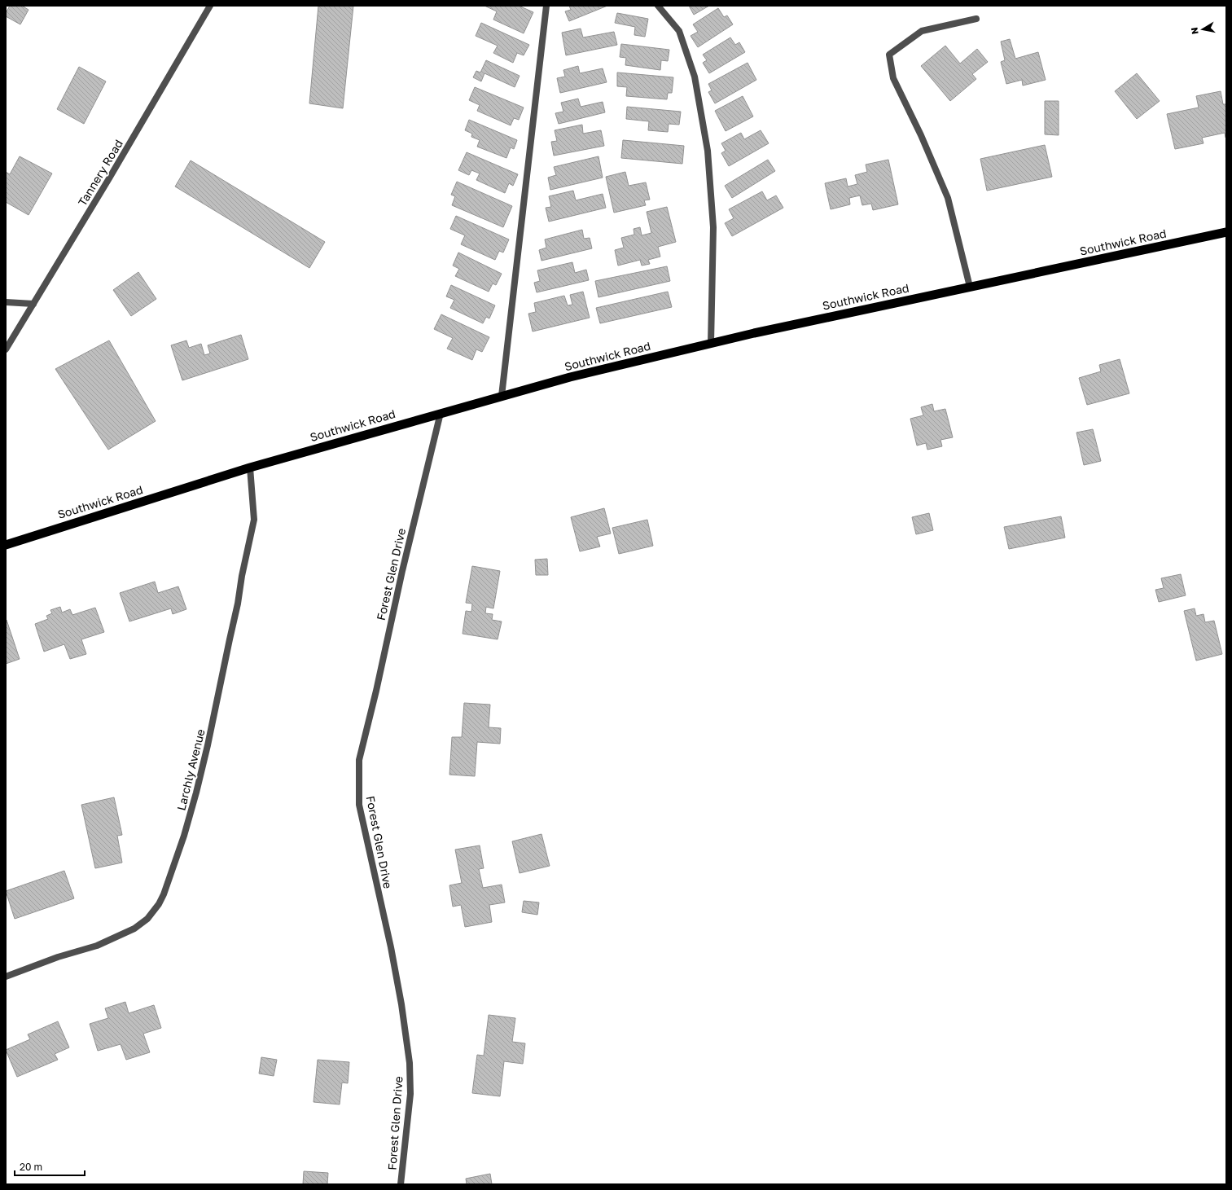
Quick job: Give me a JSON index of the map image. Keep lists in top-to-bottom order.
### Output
{
  "streets": {
    "highway": ["Southwick Road"],
    "street": ["Tannery Road", "Forest Glen Drive", "Larchly Avenue"]
  },
  "crossings": [
    ["Southwick Road", "Forest Glen Drive"],
    ["Southwick Road", "Larchly Avenue"]
  ],
  "scale_bar": "20 m",
  "north": "left"
}
